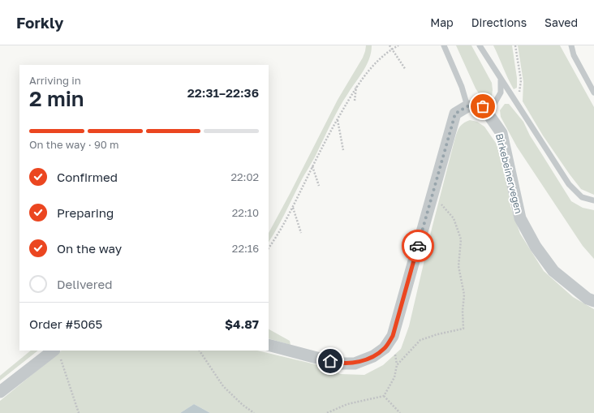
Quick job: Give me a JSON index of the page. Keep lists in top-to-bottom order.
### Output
{
  "streets": {
    "street": ["Birkebeinervegen"]
  },
  "page": {
    "header": "Forkly",
    "nav": ["Map", "Directions", "Saved"],
    "heading": ["2 min", "Arriving in", "22:31–22:36"],
    "panel": ["Order #5065", "$4.87"],
    "bar": "On the way · 90 m",
    "list": [
      ["Confirmed", "22:02"],
      ["Preparing", "22:10"],
      ["On the way", "22:16"],
      "Delivered"
    ]
  }
}
